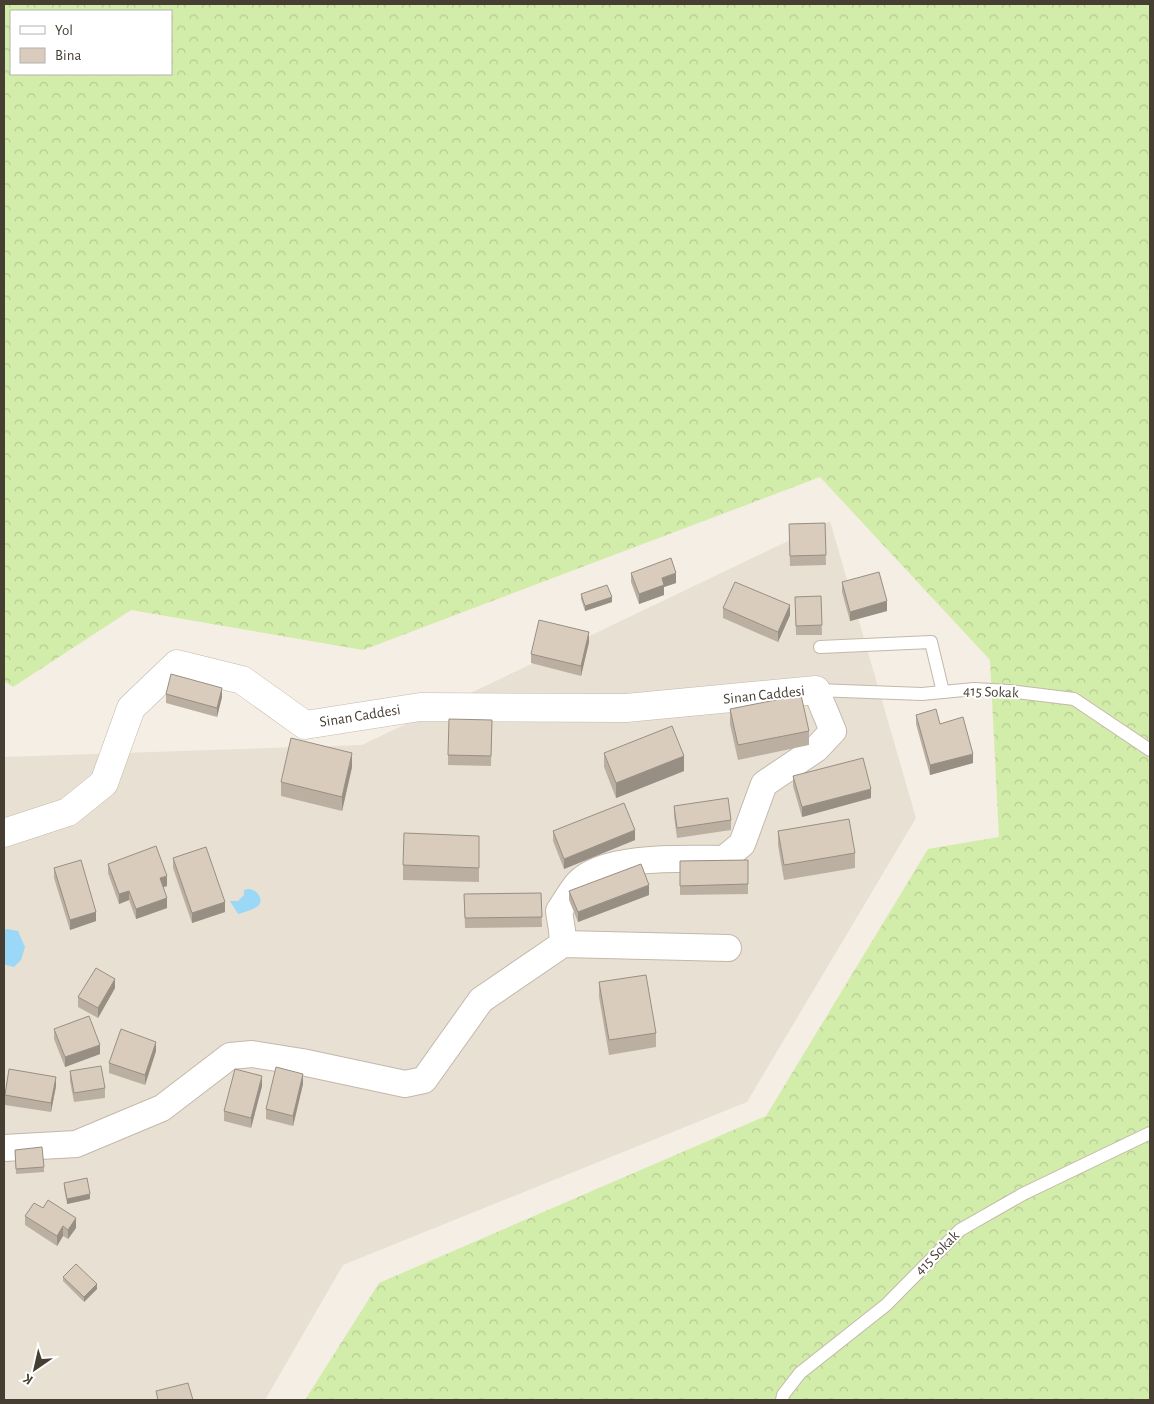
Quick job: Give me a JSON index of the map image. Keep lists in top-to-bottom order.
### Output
{
  "streets": {
    "street": ["Sinan Caddesi"],
    "lane": ["415 Sokak"]
  },
  "crossings": [
    ["415 Sokak", "Sinan Caddesi"]
  ],
  "legend": ["Yol", "Bina"],
  "north": "bottom left"
}
